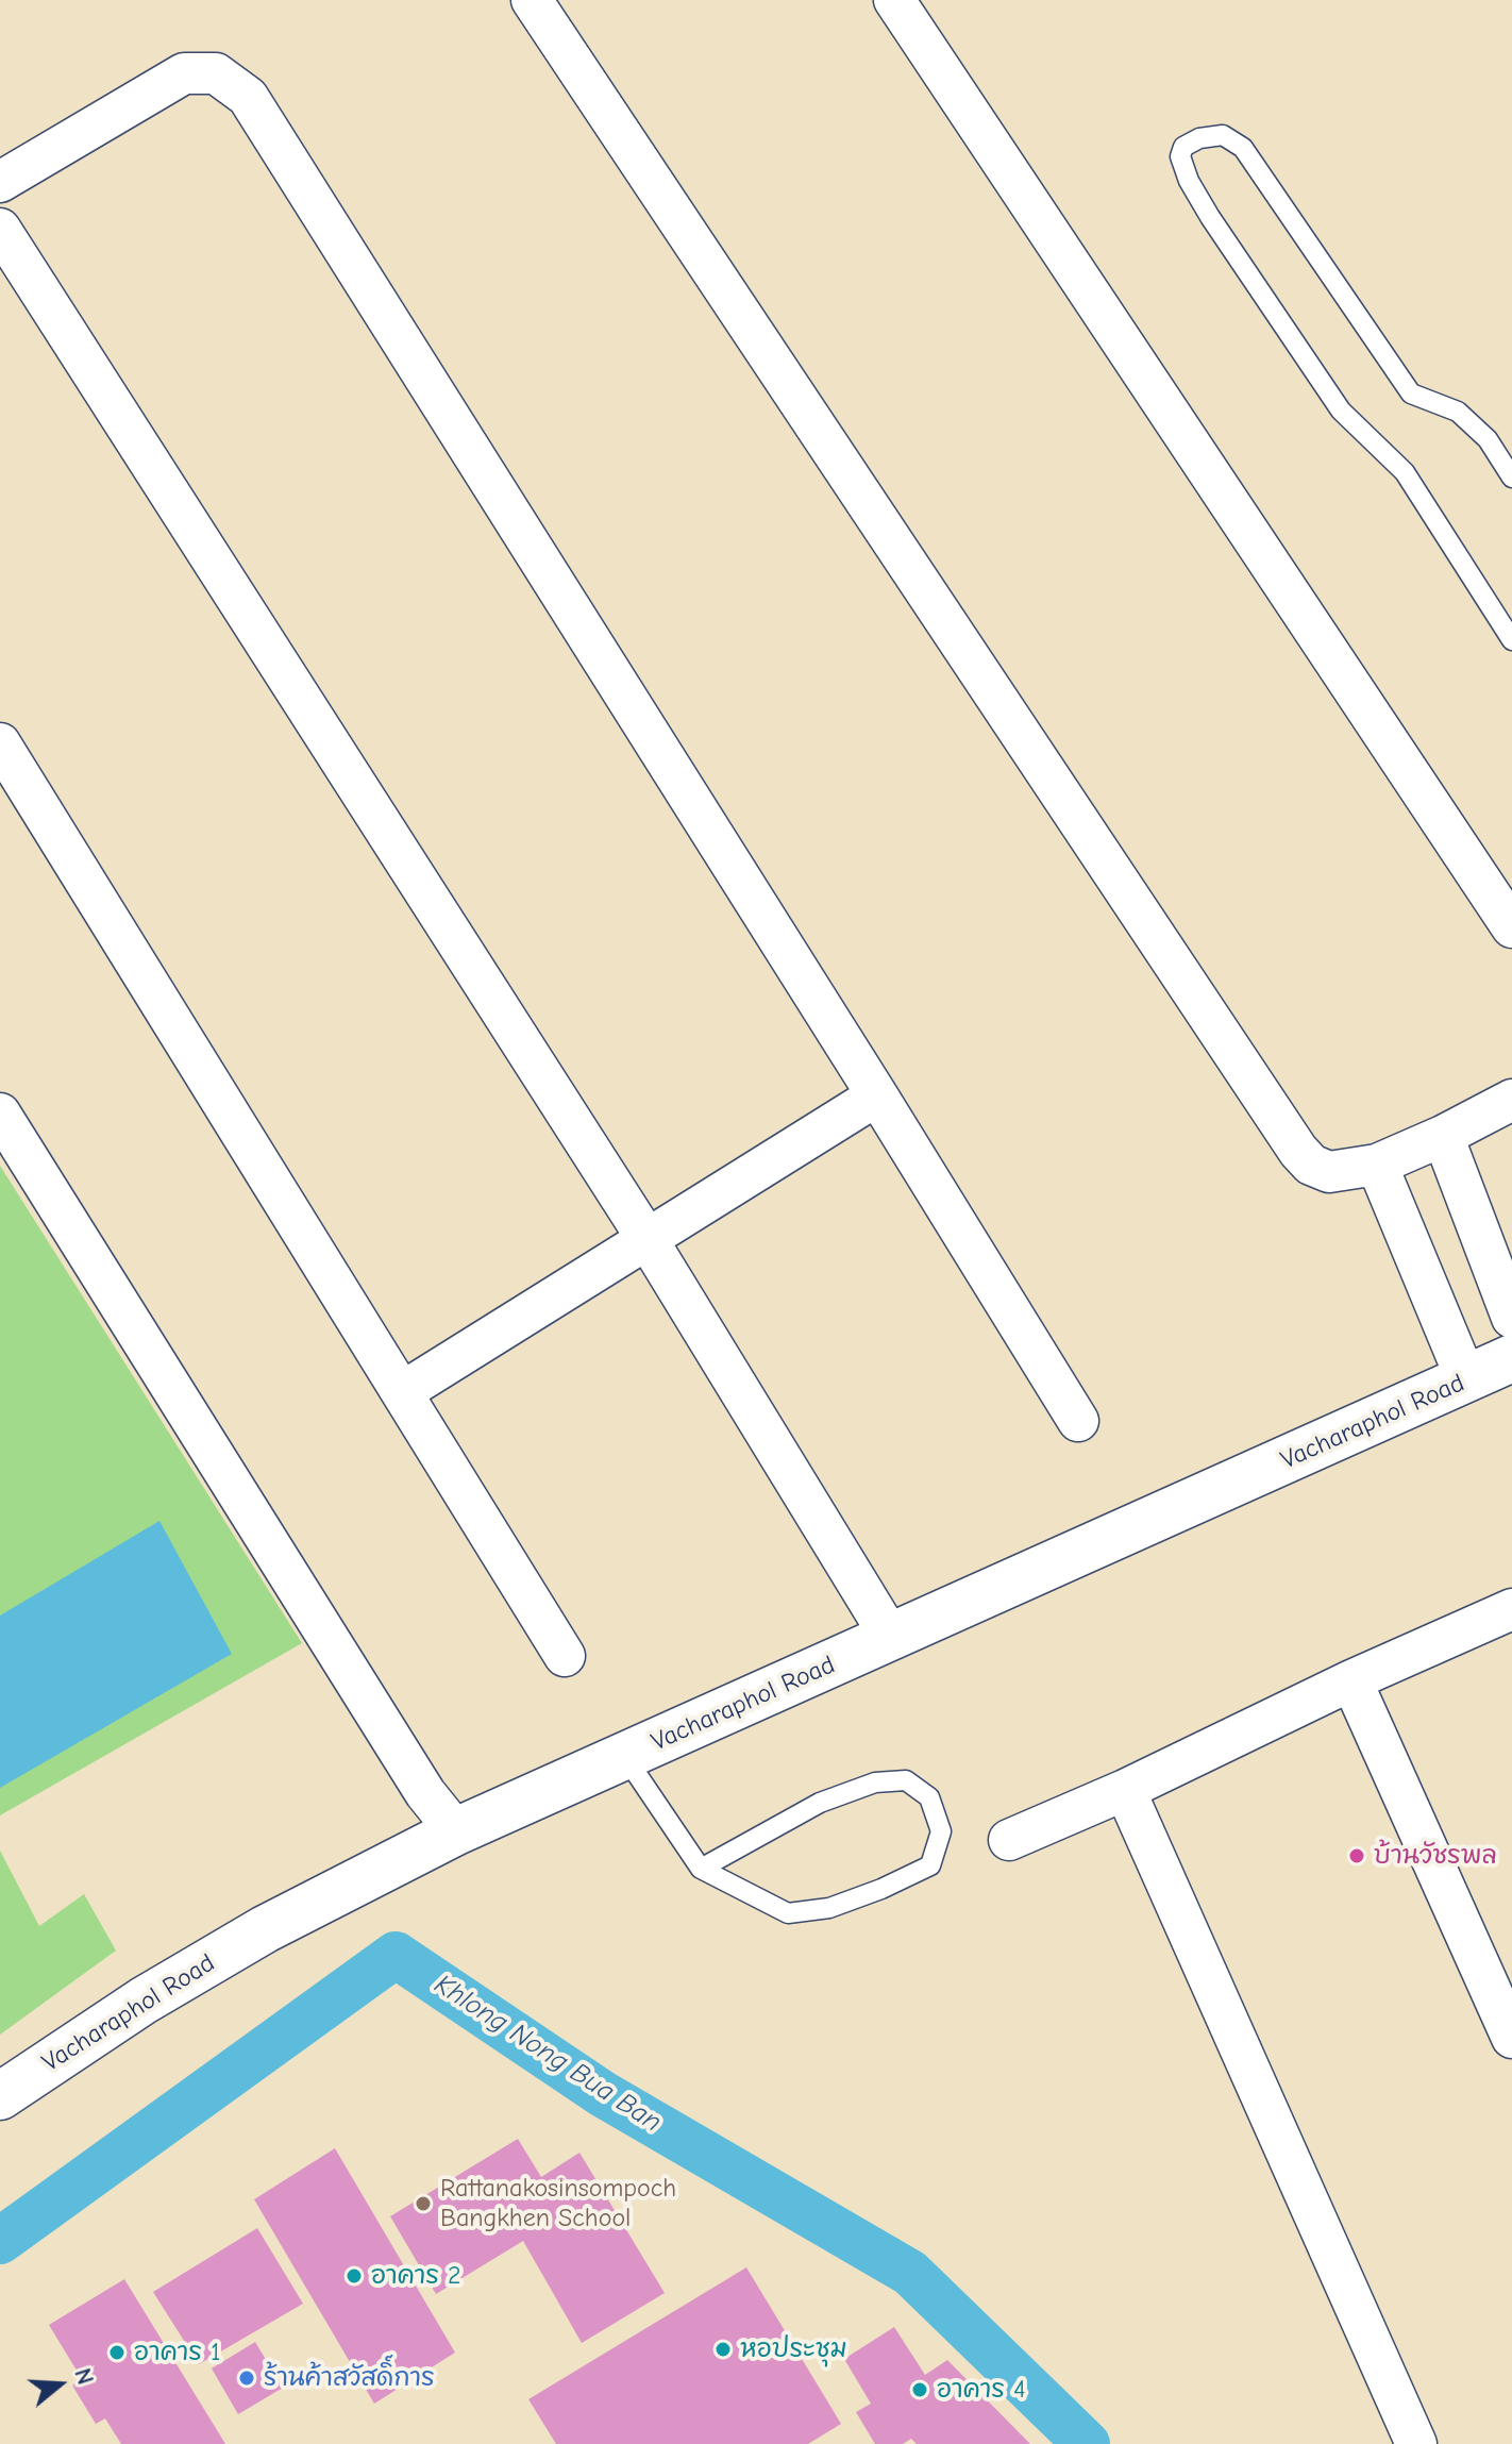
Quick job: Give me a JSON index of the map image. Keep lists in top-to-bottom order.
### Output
{
  "streets": {
    "street": ["Vacharaphol Road"]
  },
  "water": ["Khlong Nong Bua Ban"],
  "places": [
    "บ้านวัชรพล",
    "Rattanakosinsompoch Bangkhen School",
    "อาคาร 2",
    "หอประชุม",
    "อาคาร 1",
    "ร้านค้าสวัสดิ์การ",
    "อาคาร 4"
  ],
  "north": "right"
}
